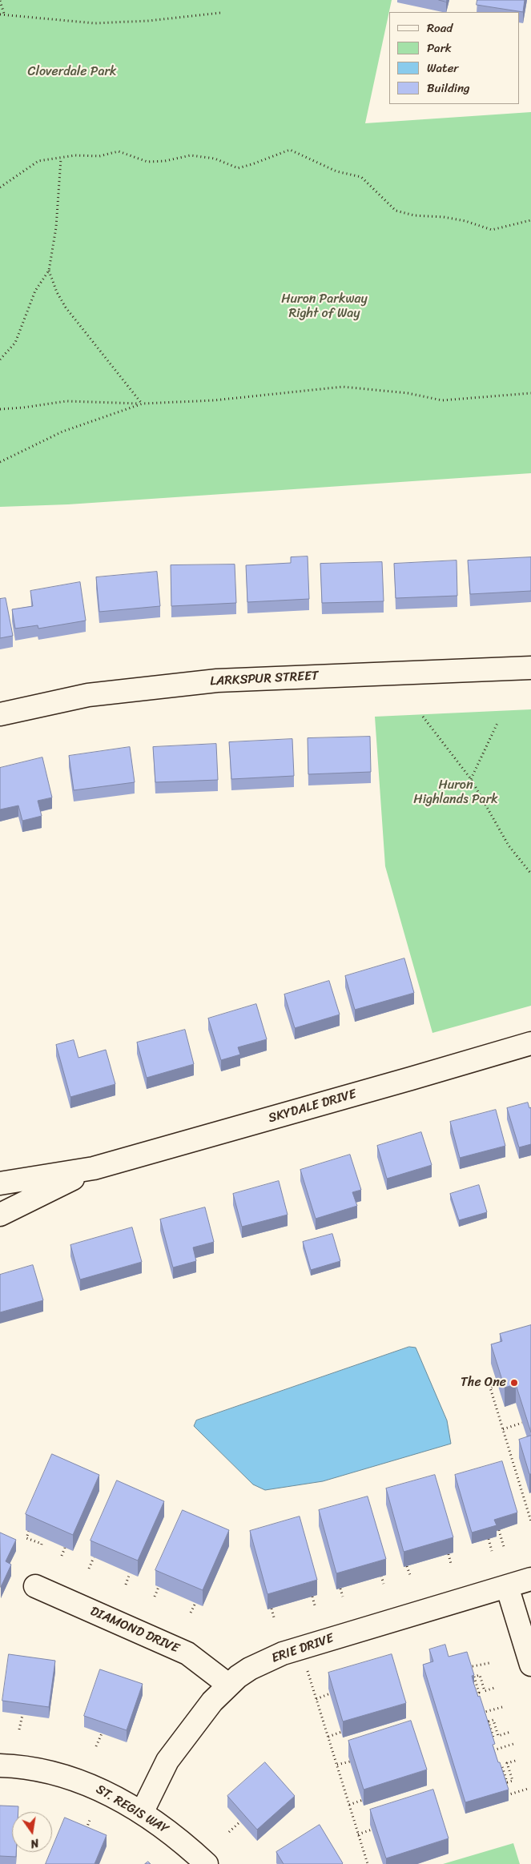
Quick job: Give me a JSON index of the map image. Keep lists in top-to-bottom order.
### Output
{
  "streets": {
    "street": [
      "LARKSPUR STREET",
      "SKYDALE DRIVE",
      "DIAMOND DRIVE",
      "ERIE DRIVE",
      "ST. REGIS WAY"
    ]
  },
  "crossings": [
    ["DIAMOND DRIVE", "ERIE DRIVE"],
    ["ERIE DRIVE", "ST. REGIS WAY"]
  ],
  "parks": ["Cloverdale Park", "Huron Parkway Right of Way", "Huron Highlands Park"],
  "places": ["The One"],
  "legend": [
    "Road",
    "Park",
    "Water",
    "Building"
  ],
  "north": "bottom"
}
